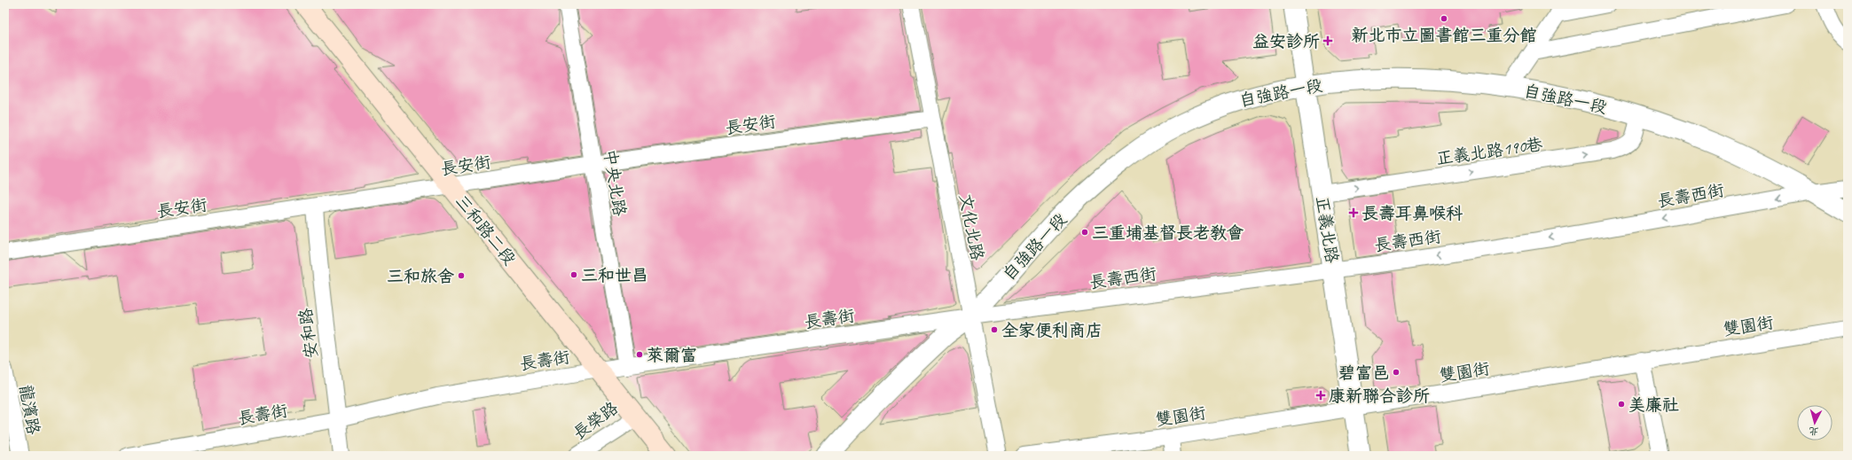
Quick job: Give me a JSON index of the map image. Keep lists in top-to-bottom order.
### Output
{
  "streets": {
    "main road": ["三和路二段"],
    "street": [
      "自強路一段",
      "長安街",
      "正義北路190巷",
      "中央北路",
      "長壽西街",
      "文化北路",
      "正義北路",
      "長壽街",
      "雙園街",
      "安和路",
      "龍濱路",
      "長榮路"
    ]
  },
  "crossings": [
    ["自強路一段", "正義北路190巷"],
    ["自強路一段", "長壽西街"],
    ["自強路一段", "文化北路"],
    ["自強路一段", "正義北路"],
    ["自強路一段", "長壽街"],
    ["長安街", "中央北路"],
    ["長安街", "文化北路"],
    ["長安街", "三和路二段"],
    ["長安街", "安和路"],
    ["正義北路190巷", "正義北路"],
    ["中央北路", "長壽街"],
    ["長壽西街", "文化北路"],
    ["長壽西街", "正義北路"],
    ["長壽西街", "長壽街"],
    ["文化北路", "長壽街"],
    ["三和路二段", "長壽街"],
    ["三和路二段", "長榮路"],
    ["正義北路", "雙園街"],
    ["長壽街", "安和路"]
  ],
  "one_way": ["正義北路190巷", "長壽西街"],
  "places": {
    "other": [
      "新北市立圖書館三重分館",
      "三重埔基督長老教會",
      "三和世昌",
      "三和旅舍",
      "全家便利商店",
      "萊爾富",
      "碧富邑",
      "美廉社"
    ],
    "health": ["益安診所", "長壽耳鼻喉科", "康新聯合診所"]
  },
  "north": "bottom"
}
